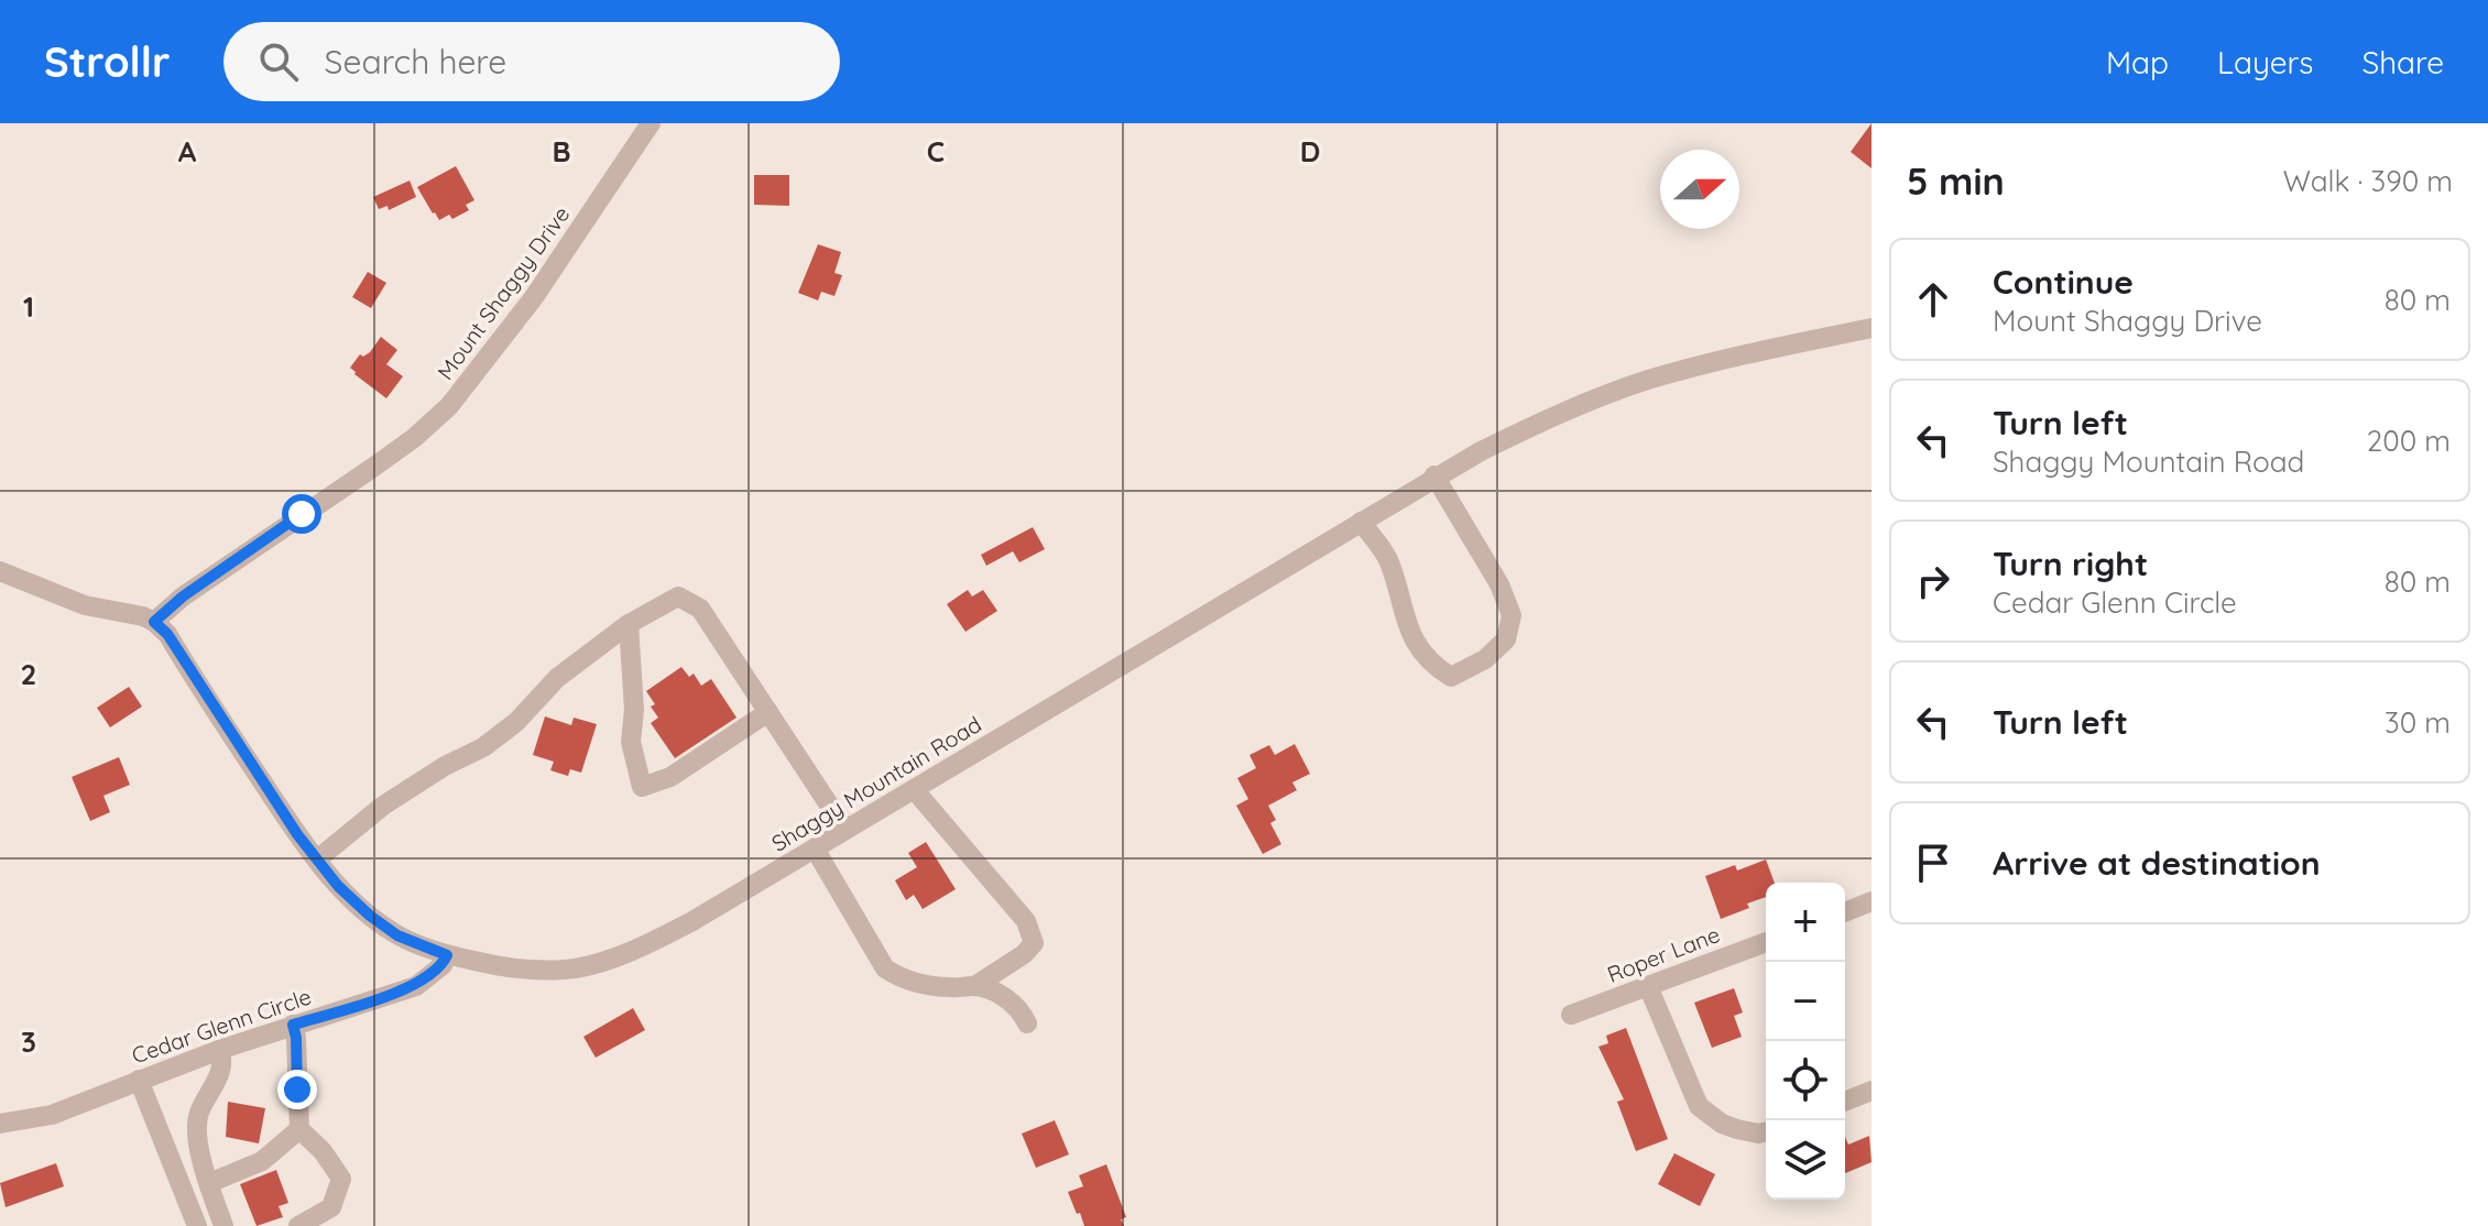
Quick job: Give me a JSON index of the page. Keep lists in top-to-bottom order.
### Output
{
  "streets": {
    "street": [
      "Mount Shaggy Drive",
      "Shaggy Mountain Road",
      "Roper Lane",
      "Cedar Glenn Circle"
    ]
  },
  "crossings": [
    ["Mount Shaggy Drive", "Shaggy Mountain Road"],
    ["Shaggy Mountain Road", "Cedar Glenn Circle"]
  ],
  "north": "right",
  "page": {
    "header": "Strollr",
    "search": "Search here",
    "nav": ["Map", "Layers", "Share"],
    "heading": ["5 min", "Walk · 390 m"],
    "list": [
      ["Continue", "Mount Shaggy Drive", "80 m"],
      ["Turn left", "Shaggy Mountain Road", "200 m"],
      ["Turn right", "Cedar Glenn Circle", "80 m"],
      ["Turn left", "30 m"],
      "Arrive at destination"
    ],
    "map_buttons": ["+", "−"]
  },
  "grid": {
    "columns": [
      "A",
      "B",
      "C",
      "D"
    ],
    "rows": ["1", "2", "3"]
  }
}
